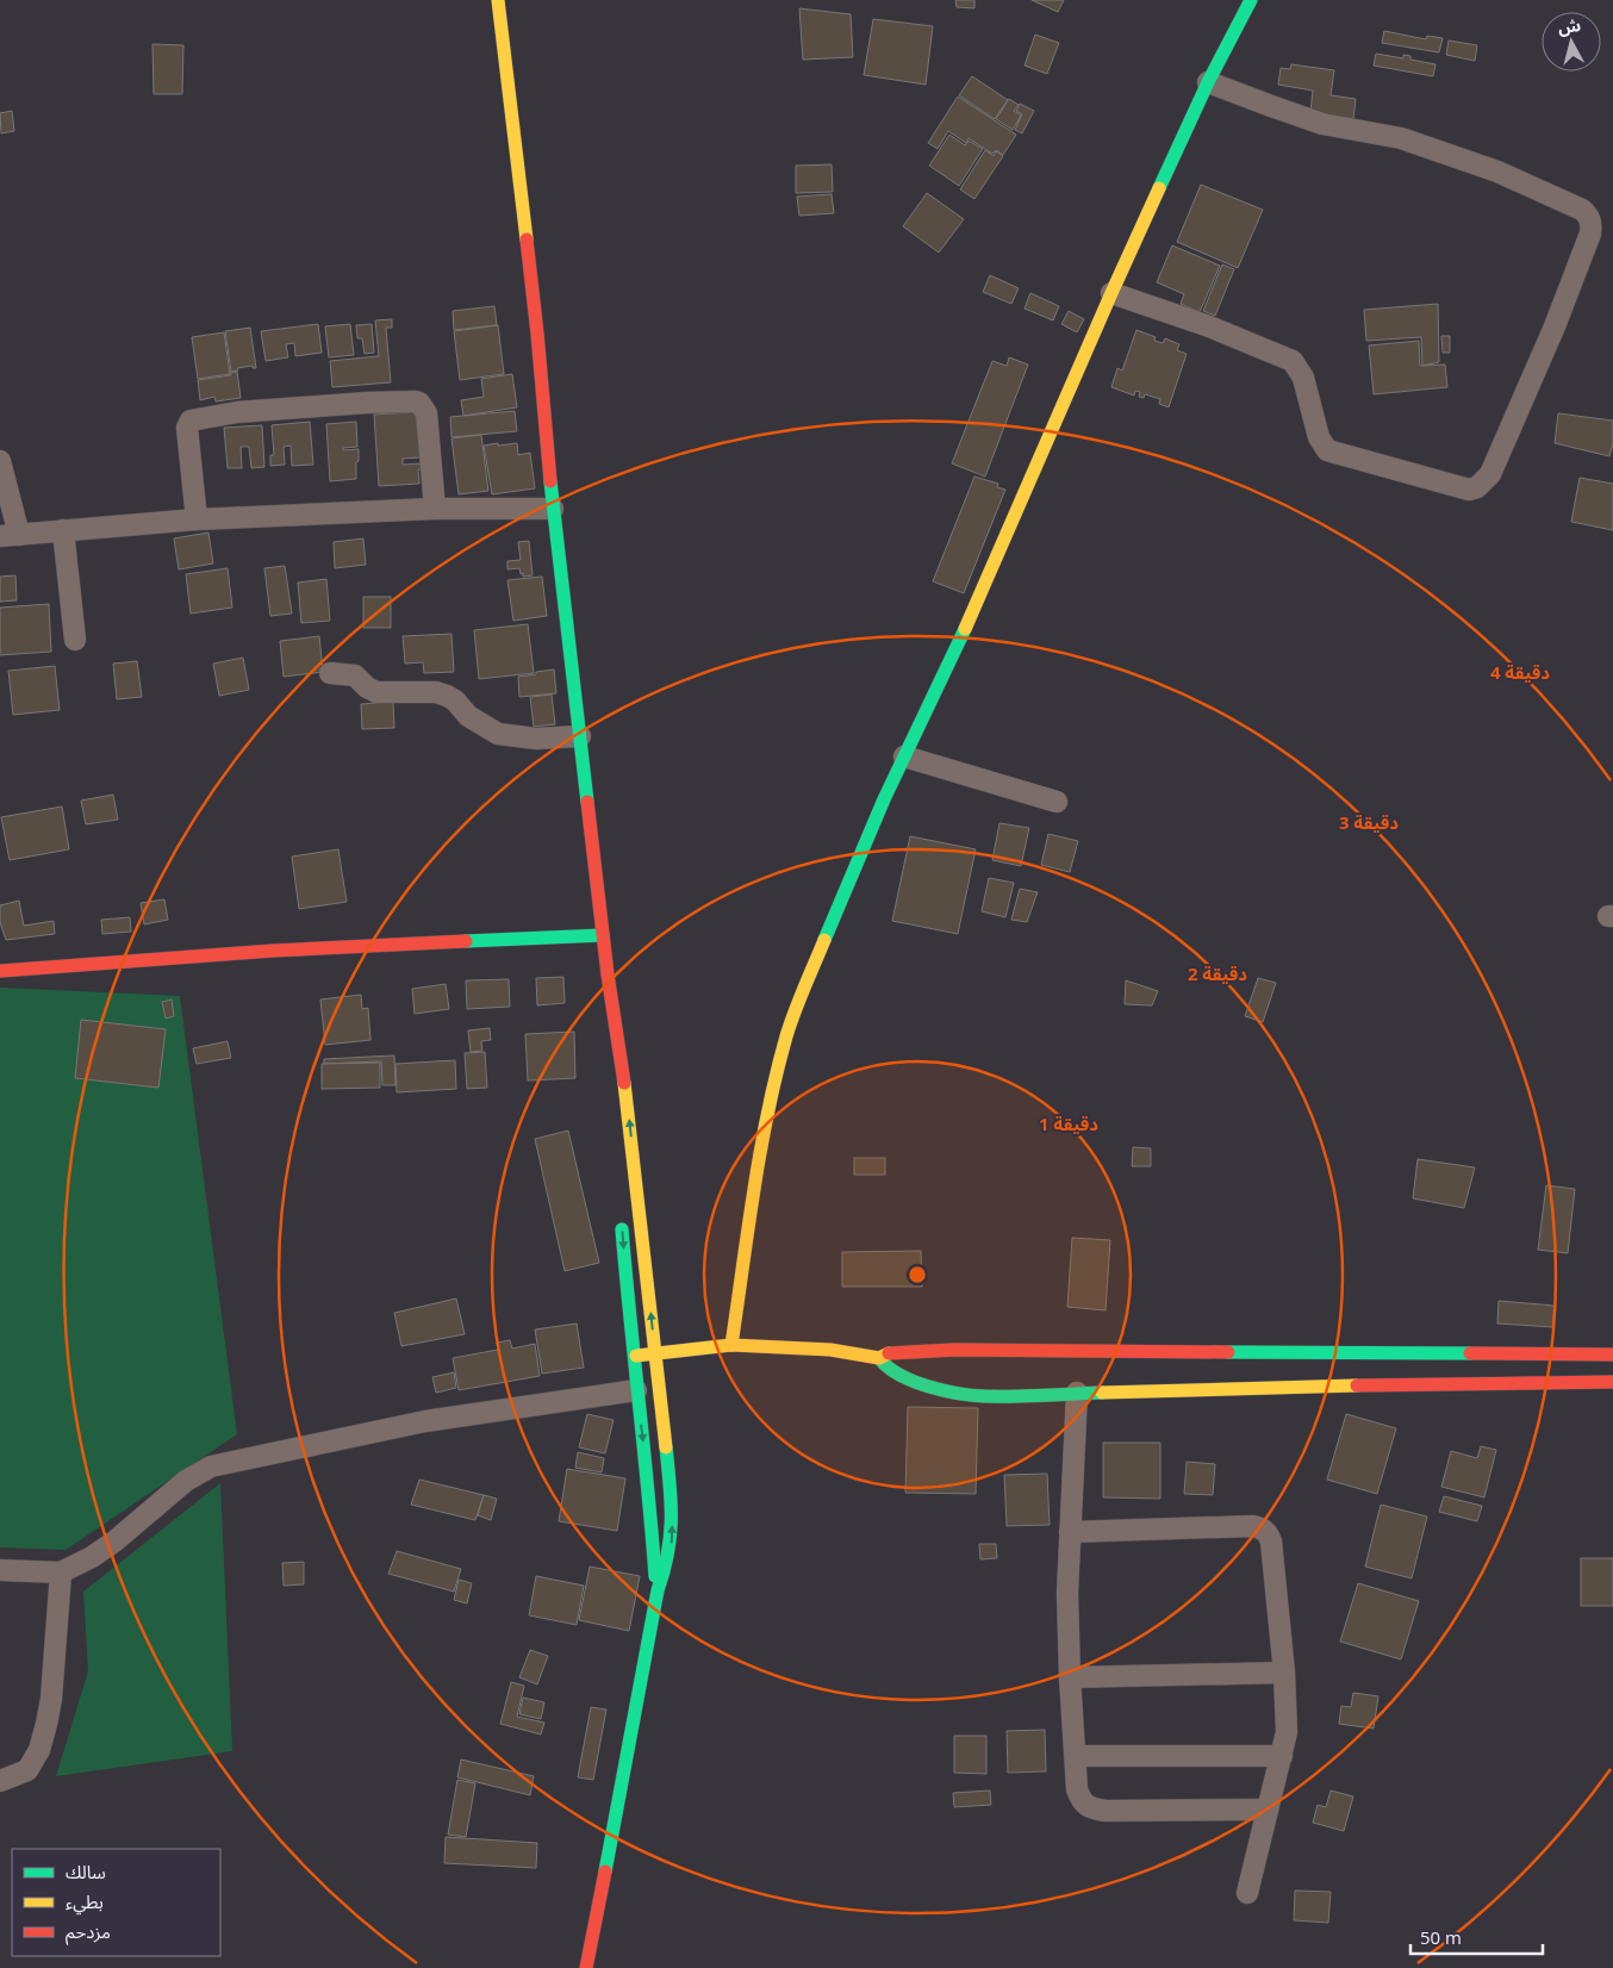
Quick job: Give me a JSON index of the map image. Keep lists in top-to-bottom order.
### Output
{
  "legend": ["سالك", "بطيء", "مزدحم"],
  "scale_bar": "50 m",
  "north": "top",
  "rings": [
    "4 دقيقة",
    "3 دقيقة",
    "2 دقيقة",
    "1 دقيقة"
  ]
}
